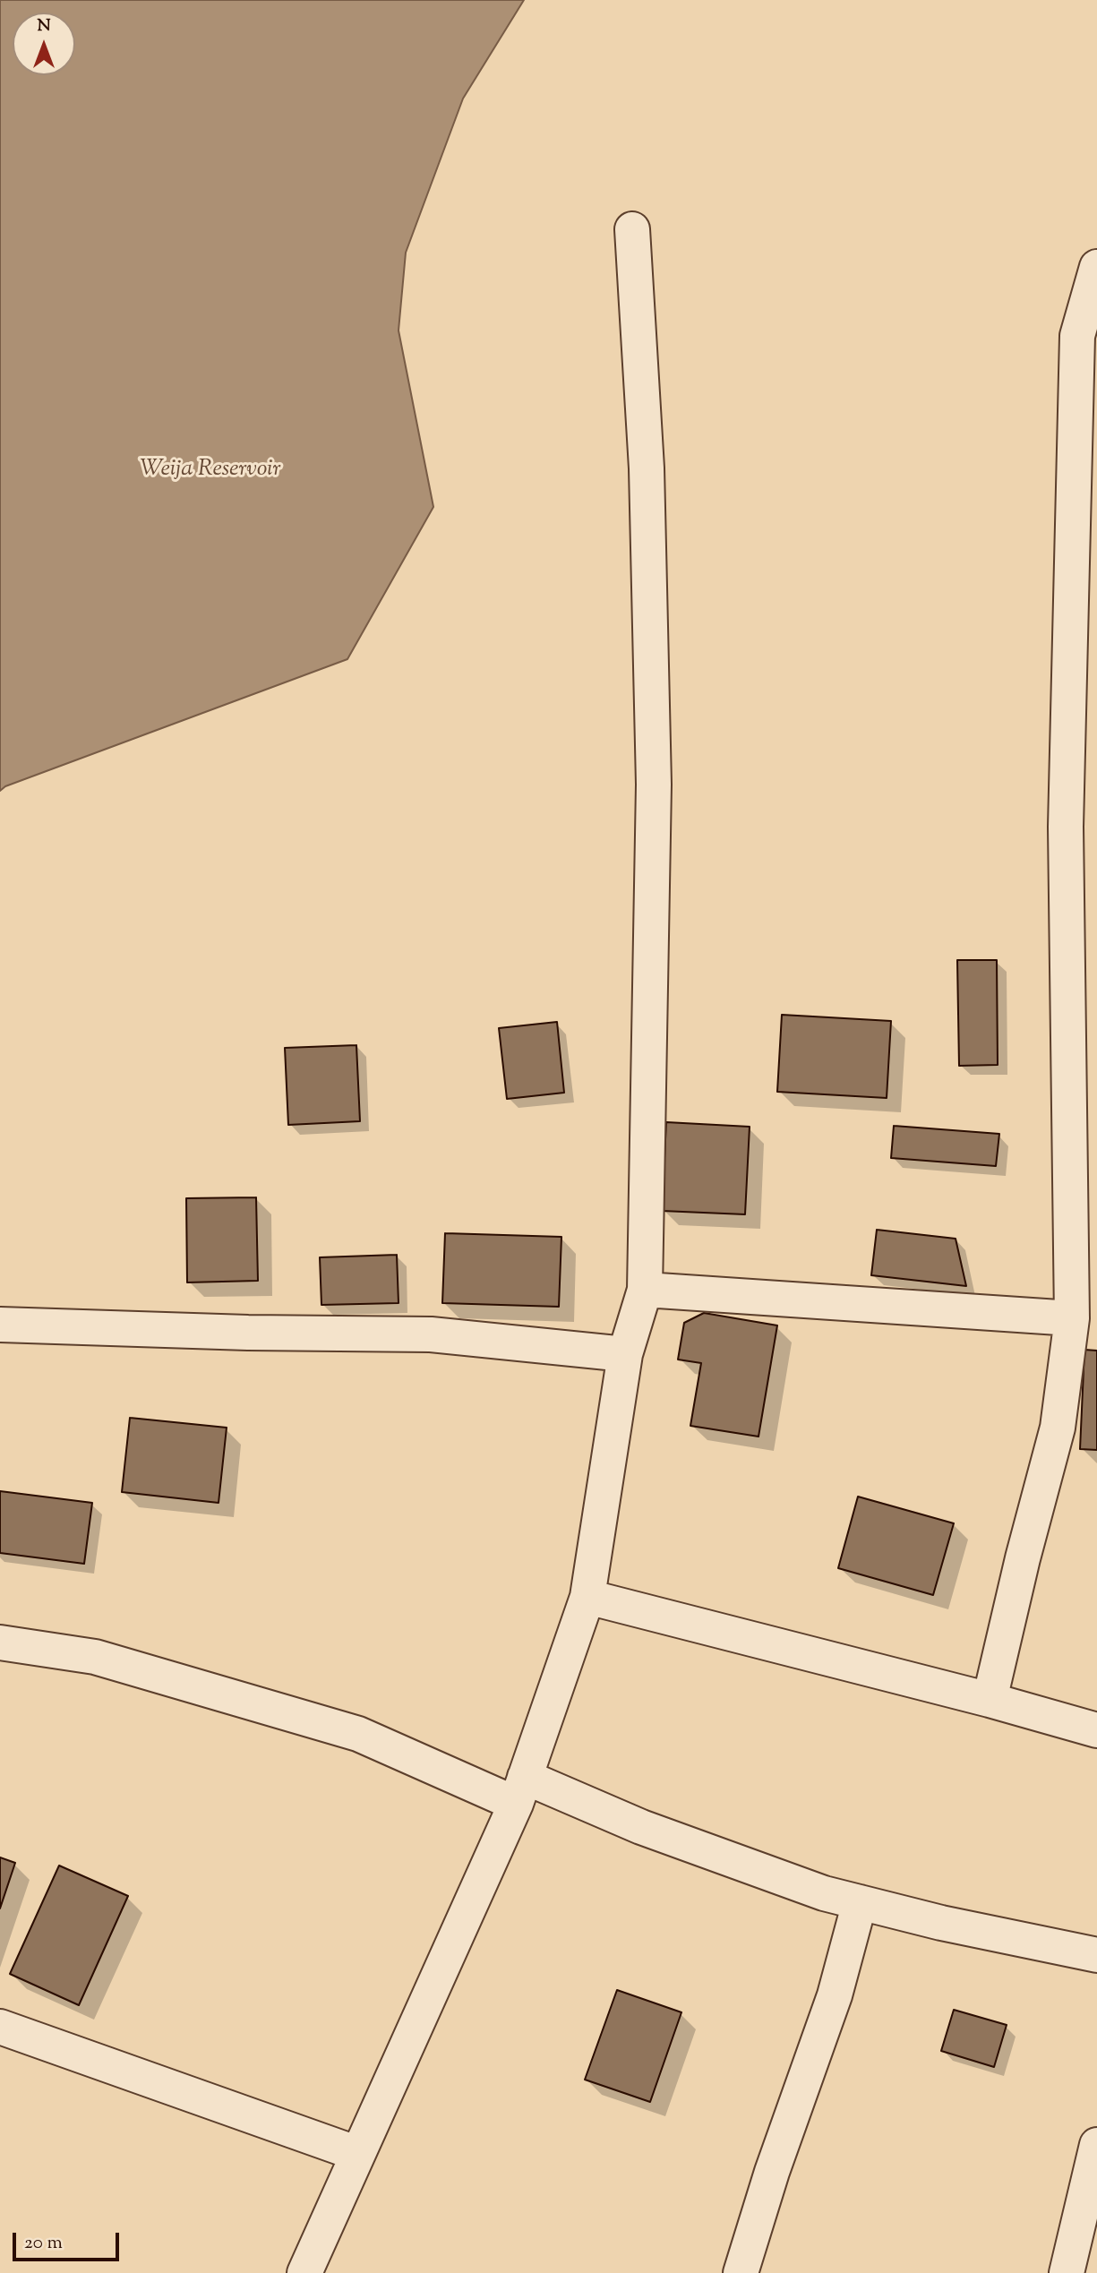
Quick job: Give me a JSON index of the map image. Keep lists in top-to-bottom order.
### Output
{
  "water": ["Weija Reservoir"],
  "scale_bar": "20 m",
  "north": "top"
}
